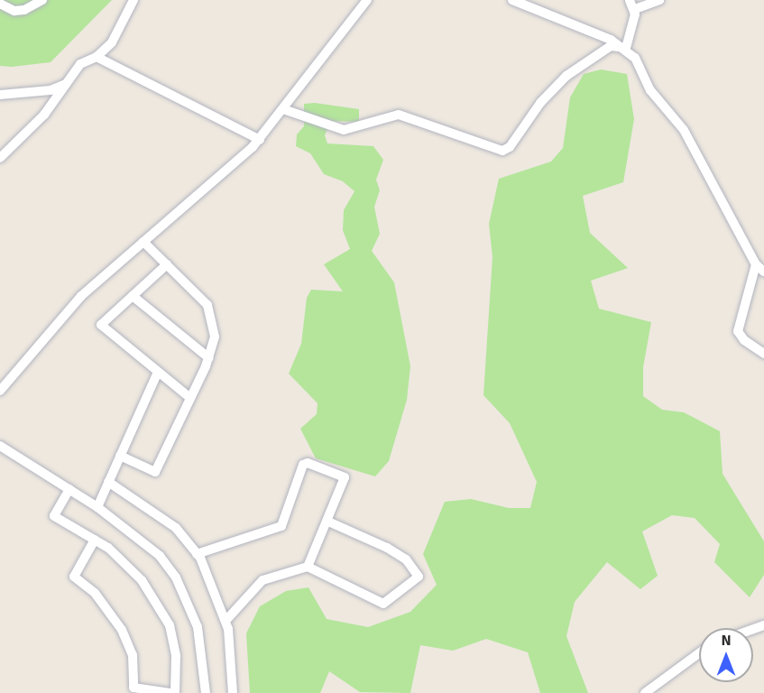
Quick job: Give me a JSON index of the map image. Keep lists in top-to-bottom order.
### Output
{
  "north": "top"
}
